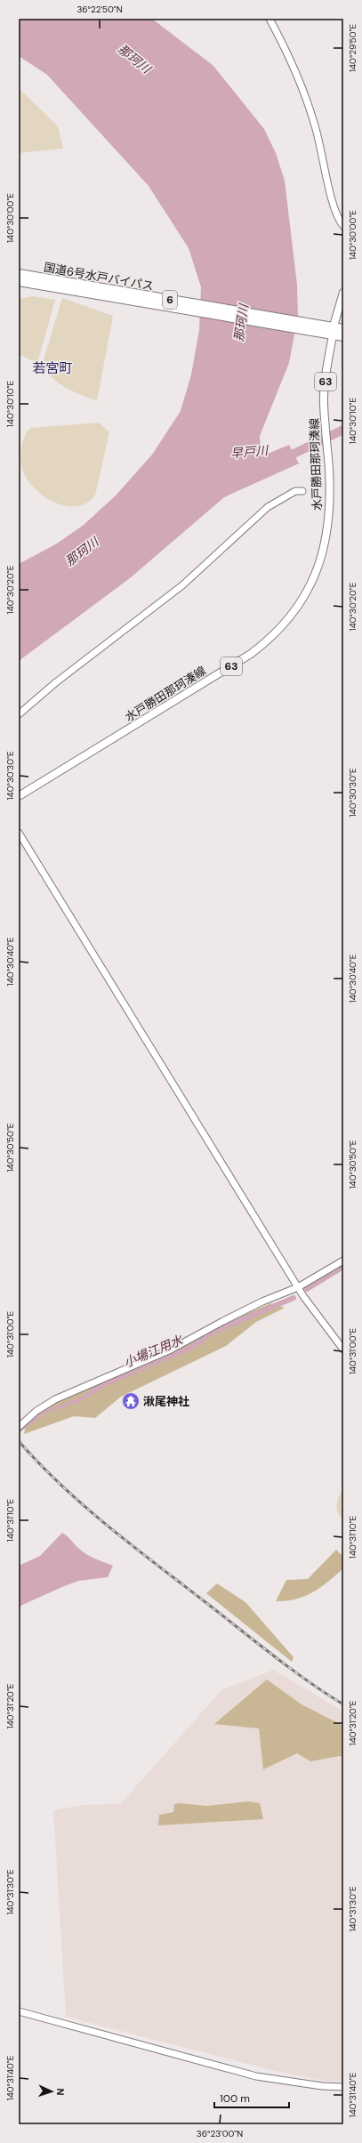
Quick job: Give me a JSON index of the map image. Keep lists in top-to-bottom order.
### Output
{
  "streets": {
    "highway": ["国道6号水戸バイパス", "6"],
    "main road": ["63", "水戸勝田那珂湊線"]
  },
  "districts": ["若宮町"],
  "water": ["那珂川", "早戸川", "小場江用水"],
  "places": {
    "temple": ["湫尾神社"]
  },
  "scale_bar": "100 m",
  "north": "right",
  "coordinates": [
    "36°22'50\"N",
    "140°29'50\"E",
    "140°30'00\"E",
    "140°30'10\"E",
    "140°30'20\"E",
    "140°30'30\"E",
    "140°30'40\"E",
    "140°30'50\"E",
    "140°31'00\"E",
    "140°31'10\"E",
    "140°31'20\"E",
    "140°31'30\"E",
    "140°31'40\"E",
    "36°23'00\"N"
  ]
}
